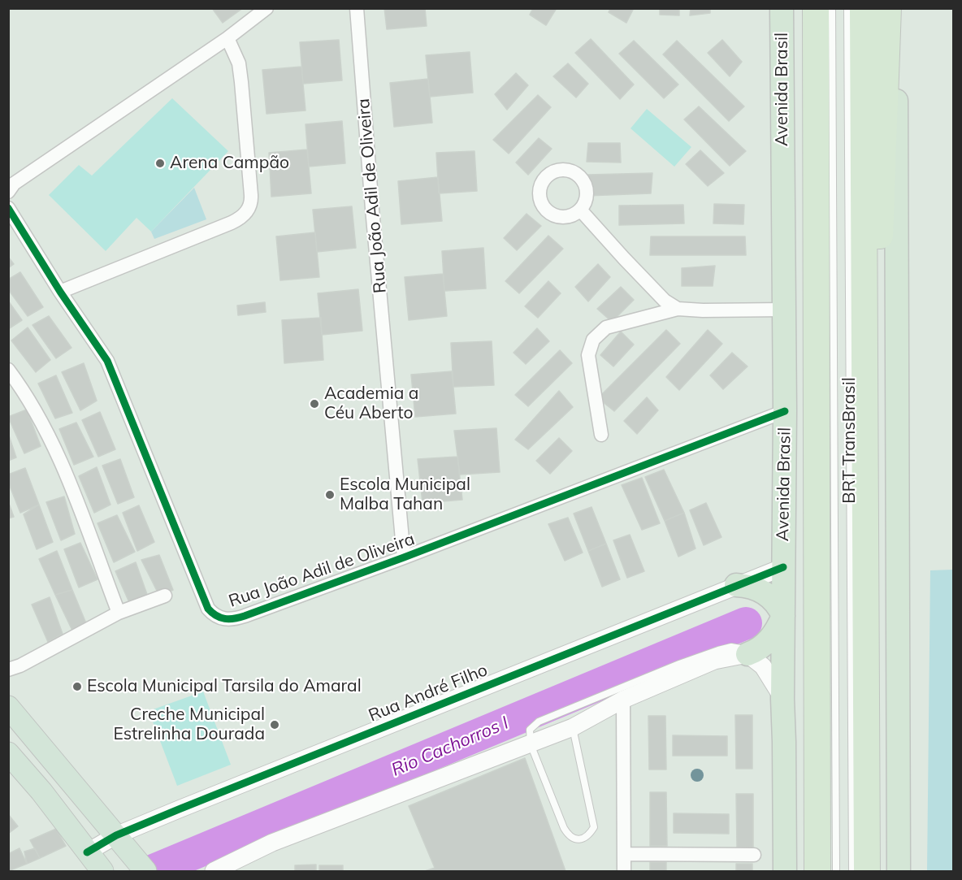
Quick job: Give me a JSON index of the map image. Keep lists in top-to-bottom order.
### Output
{
  "streets": {
    "highway": ["Avenida Brasil"],
    "street": ["Rua João Adil de Oliveira", "Rua André Filho"],
    "lane": ["BRT TransBrasil"]
  },
  "crossings": [
    ["Avenida Brasil", "Rua João Adil de Oliveira"],
    ["Avenida Brasil", "Rua André Filho"]
  ],
  "water": ["Rio Cachorros I"],
  "places": [
    "Arena Campão",
    "Academia a Céu Aberto",
    "Escola Municipal Malba Tahan",
    "Escola Municipal Tarsila do Amaral",
    "Creche Municipal Estrelinha Dourada"
  ]
}
